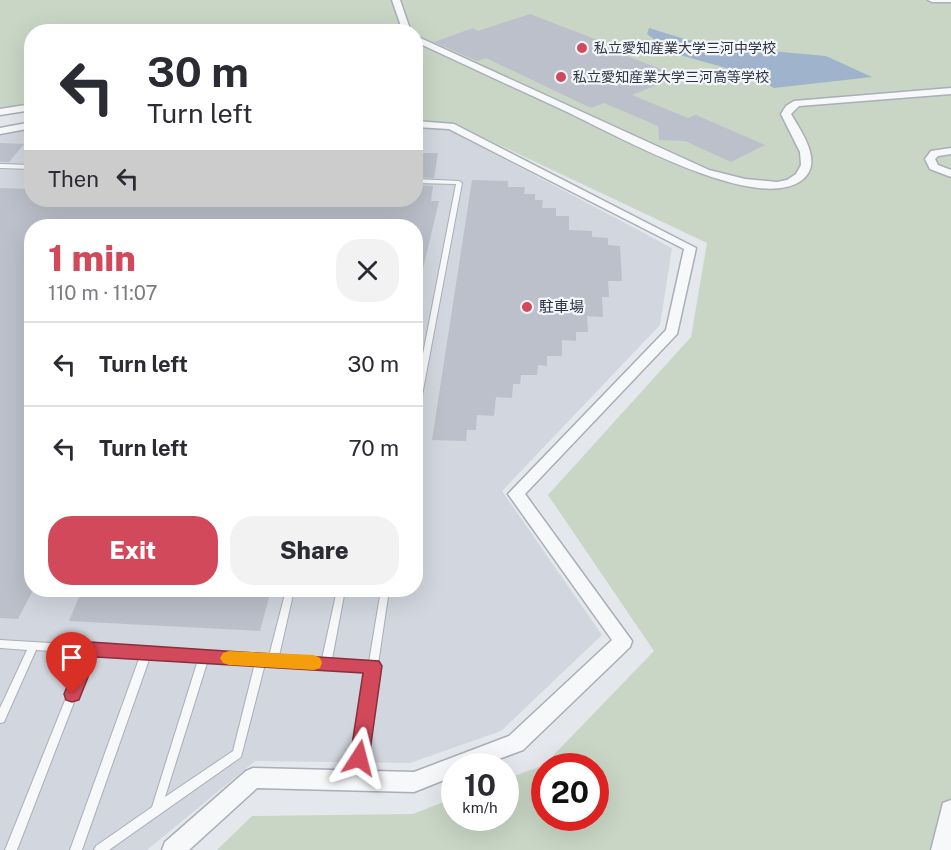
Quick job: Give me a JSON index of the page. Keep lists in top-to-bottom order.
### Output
{
  "places": ["私立愛知産業大学三河中学校", "私立愛知産業大学三河高等学校", "駐車場"],
  "page": {
    "turn": ["30 m", "Turn left"],
    "then": "Then",
    "heading": ["1 min", "110 m · 11:07"],
    "list": [
      {
        "name": "Turn left",
        "value": "30 m"
      },
      {
        "name": "Turn left",
        "value": "70 m"
      }
    ],
    "buttons": ["Exit", "Share"],
    "speed": "10 km/h",
    "limit": "20"
  }
}
